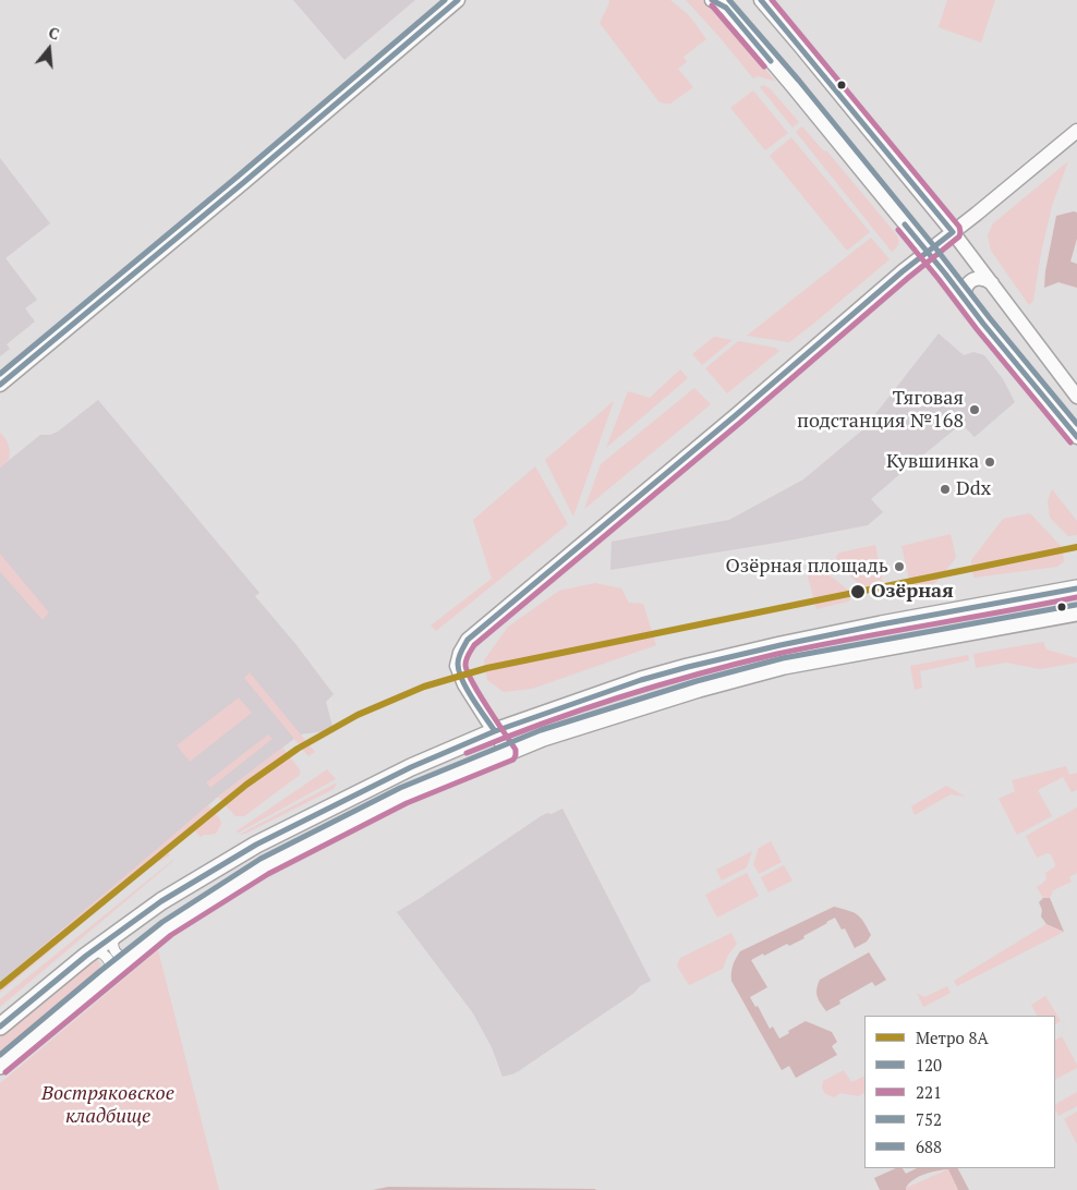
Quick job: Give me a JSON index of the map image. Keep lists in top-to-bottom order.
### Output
{
  "parks": ["Востряковское кладбище"],
  "places": [
    "Тяговая подстанция №168",
    "Кувшинка",
    "Ddx",
    "Озёрная площадь",
    "Озёрная"
  ],
  "lines": [
    "transit line 120",
    "transit line 221",
    "transit line 688",
    "metro line 8А",
    "transit line 752"
  ],
  "legend": [
    "Метро 8А",
    "120",
    "221",
    "752",
    "688"
  ],
  "north": "top"
}
